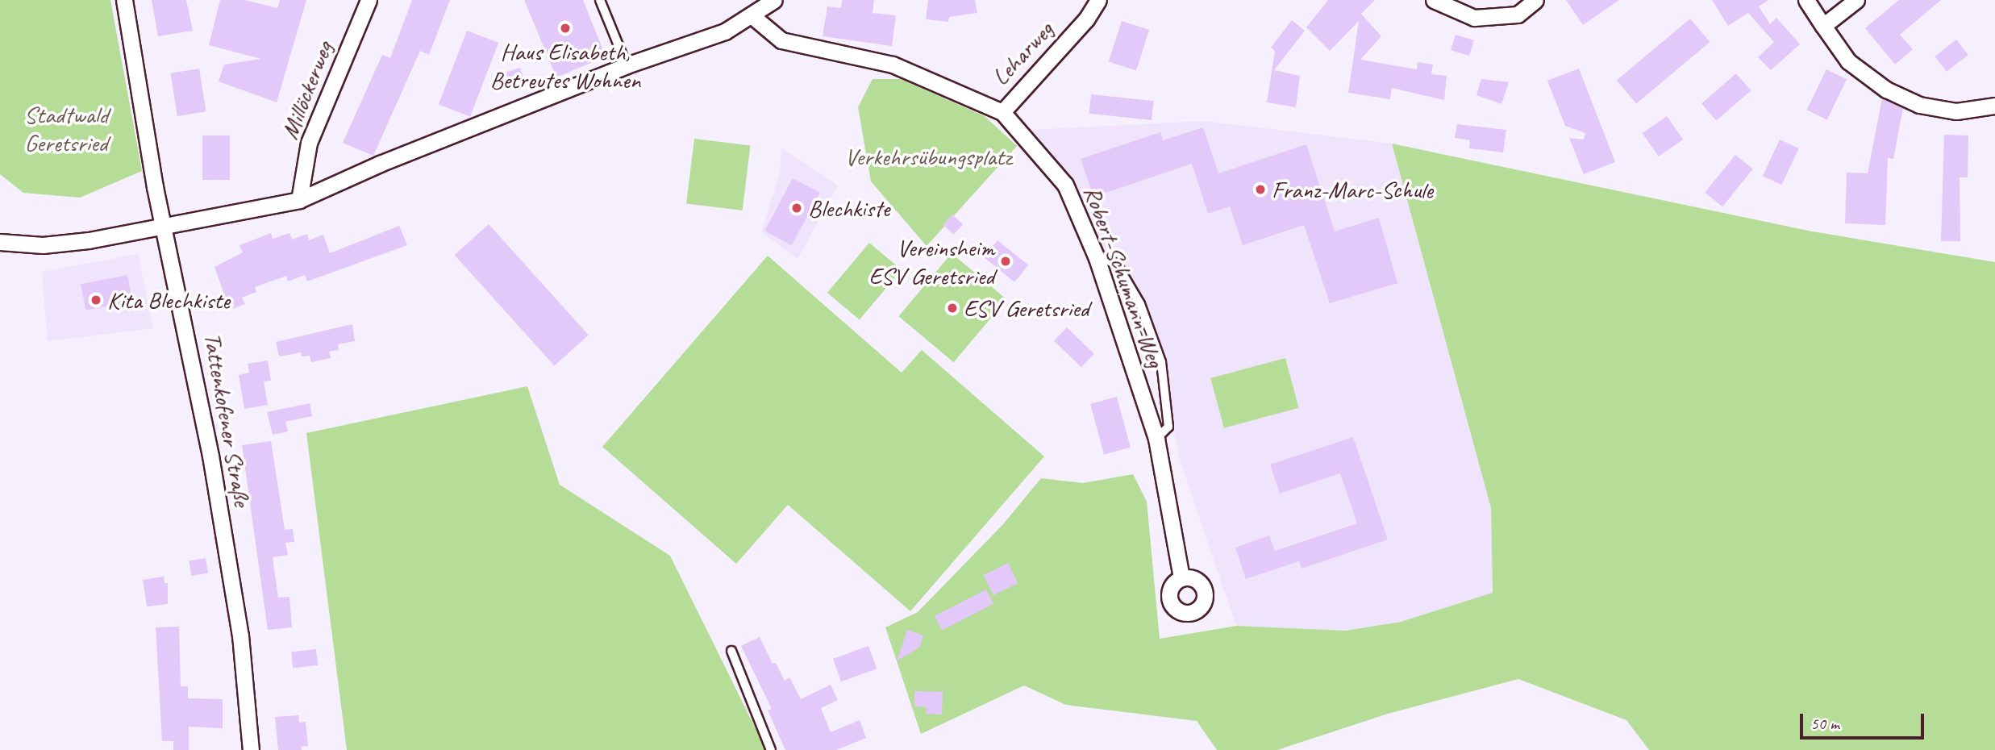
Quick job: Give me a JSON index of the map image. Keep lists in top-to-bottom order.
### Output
{
  "streets": {
    "street": [
      "Leharweg",
      "Millöckerweg",
      "Robert-Schumann-Weg",
      "Tattenkofener Straße"
    ]
  },
  "crossings": [
    ["Leharweg", "Robert-Schumann-Weg"]
  ],
  "parks": ["Stadtwald Geretsried", "Verkehrsübungsplatz"],
  "places": [
    "Haus Elisabeth, Betreutes Wohnen",
    "Franz-Marc-Schule",
    "Blechkiste",
    "Vereinsheim ESV Geretsried",
    "Kita Blechkiste",
    "ESV Geretsried"
  ],
  "scale_bar": "50 m"
}
